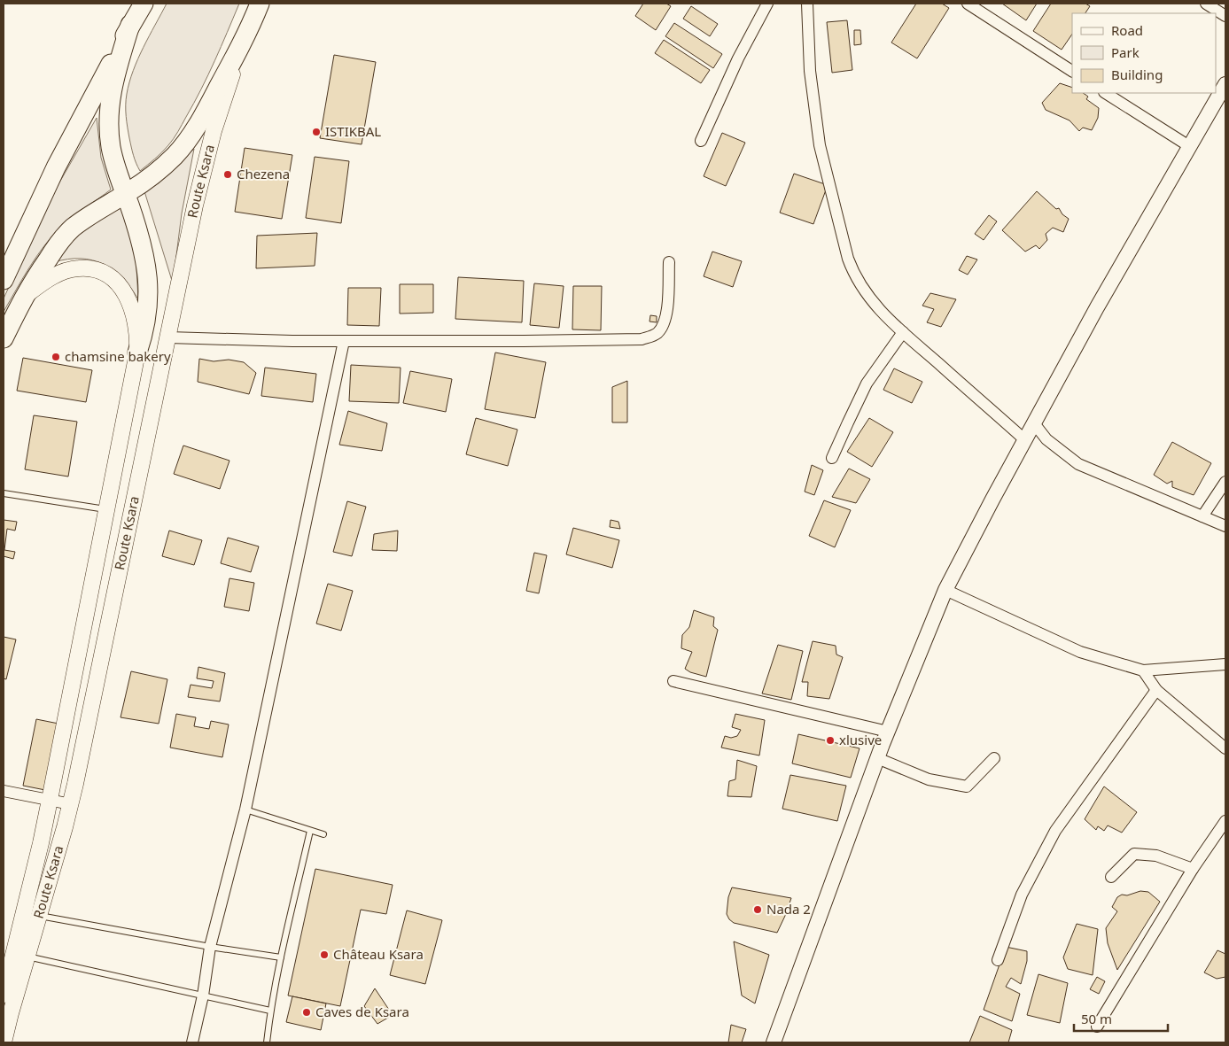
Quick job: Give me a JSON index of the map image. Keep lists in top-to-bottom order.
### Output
{
  "streets": {
    "main road": ["Route Ksara"]
  },
  "places": [
    "ISTIKBAL",
    "Chezena",
    "chamsine bakery",
    "xlusive",
    "Nada 2",
    "Château Ksara",
    "Caves de Ksara"
  ],
  "legend": ["Road", "Park", "Building"],
  "scale_bar": "50 m"
}
